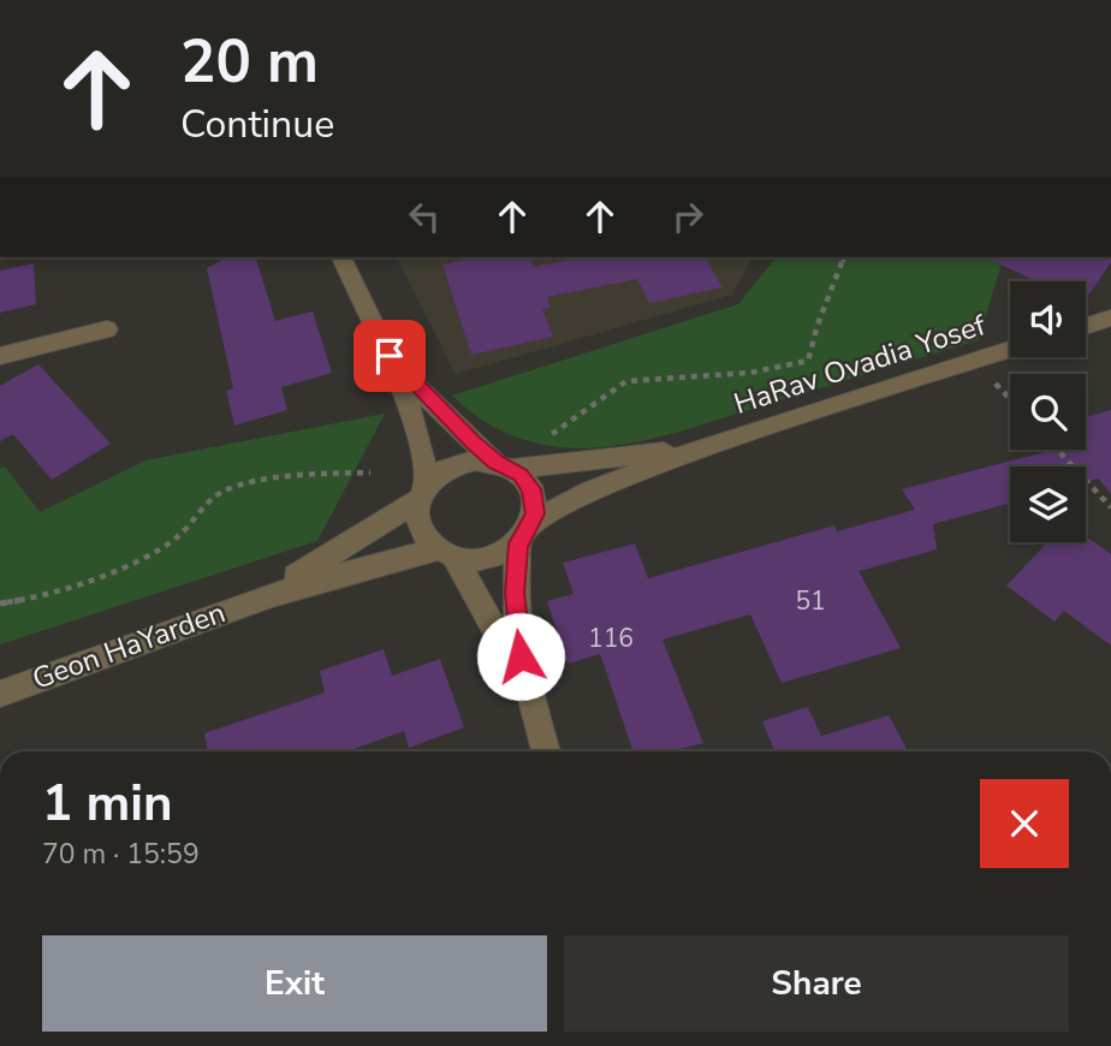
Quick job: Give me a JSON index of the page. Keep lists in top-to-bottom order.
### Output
{
  "streets": {
    "street": ["HaRav Ovadia Yosef", "Geon HaYarden"]
  },
  "crossings": [
    ["HaRav Ovadia Yosef", "Geon HaYarden"]
  ],
  "house_numbers": ["51", "116"],
  "page": {
    "turn": ["20 m", "Continue"],
    "heading": ["1 min", "70 m · 15:59"],
    "buttons": ["Exit", "Share"]
  }
}
